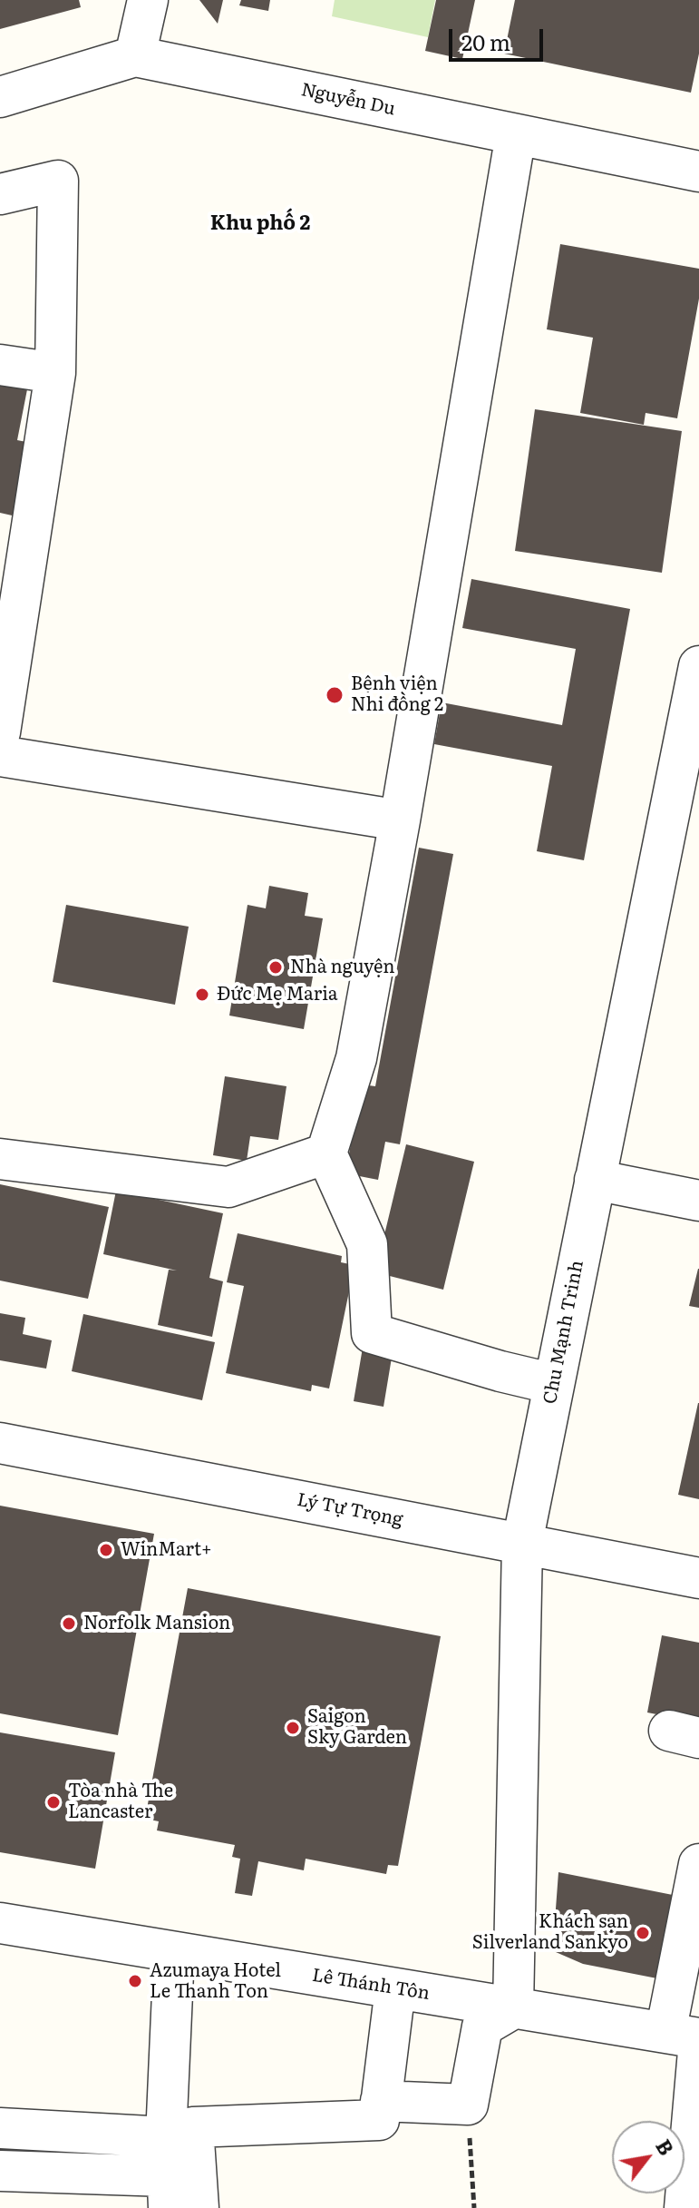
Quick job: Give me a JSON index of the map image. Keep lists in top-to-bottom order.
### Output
{
  "streets": {
    "street": [
      "Nguyễn Du",
      "Chu Mạnh Trinh",
      "Lý Tự Trọng",
      "Lê Thánh Tôn"
    ]
  },
  "crossings": [
    ["Chu Mạnh Trinh", "Lý Tự Trọng"],
    ["Chu Mạnh Trinh", "Lê Thánh Tôn"]
  ],
  "districts": ["Khu phố 2"],
  "places": [
    "Bệnh viện Nhi đồng 2",
    "Nhà nguyện",
    "Đức Mẹ Maria",
    "WinMart+",
    "Norfolk Mansion",
    "Saigon Sky Garden",
    "Tòa nhà The Lancaster",
    "Khách sạn Silverland Sankyo",
    "Azumaya Hotel Le Thanh Ton"
  ],
  "scale_bar": "20 m",
  "north": "top right"
}
